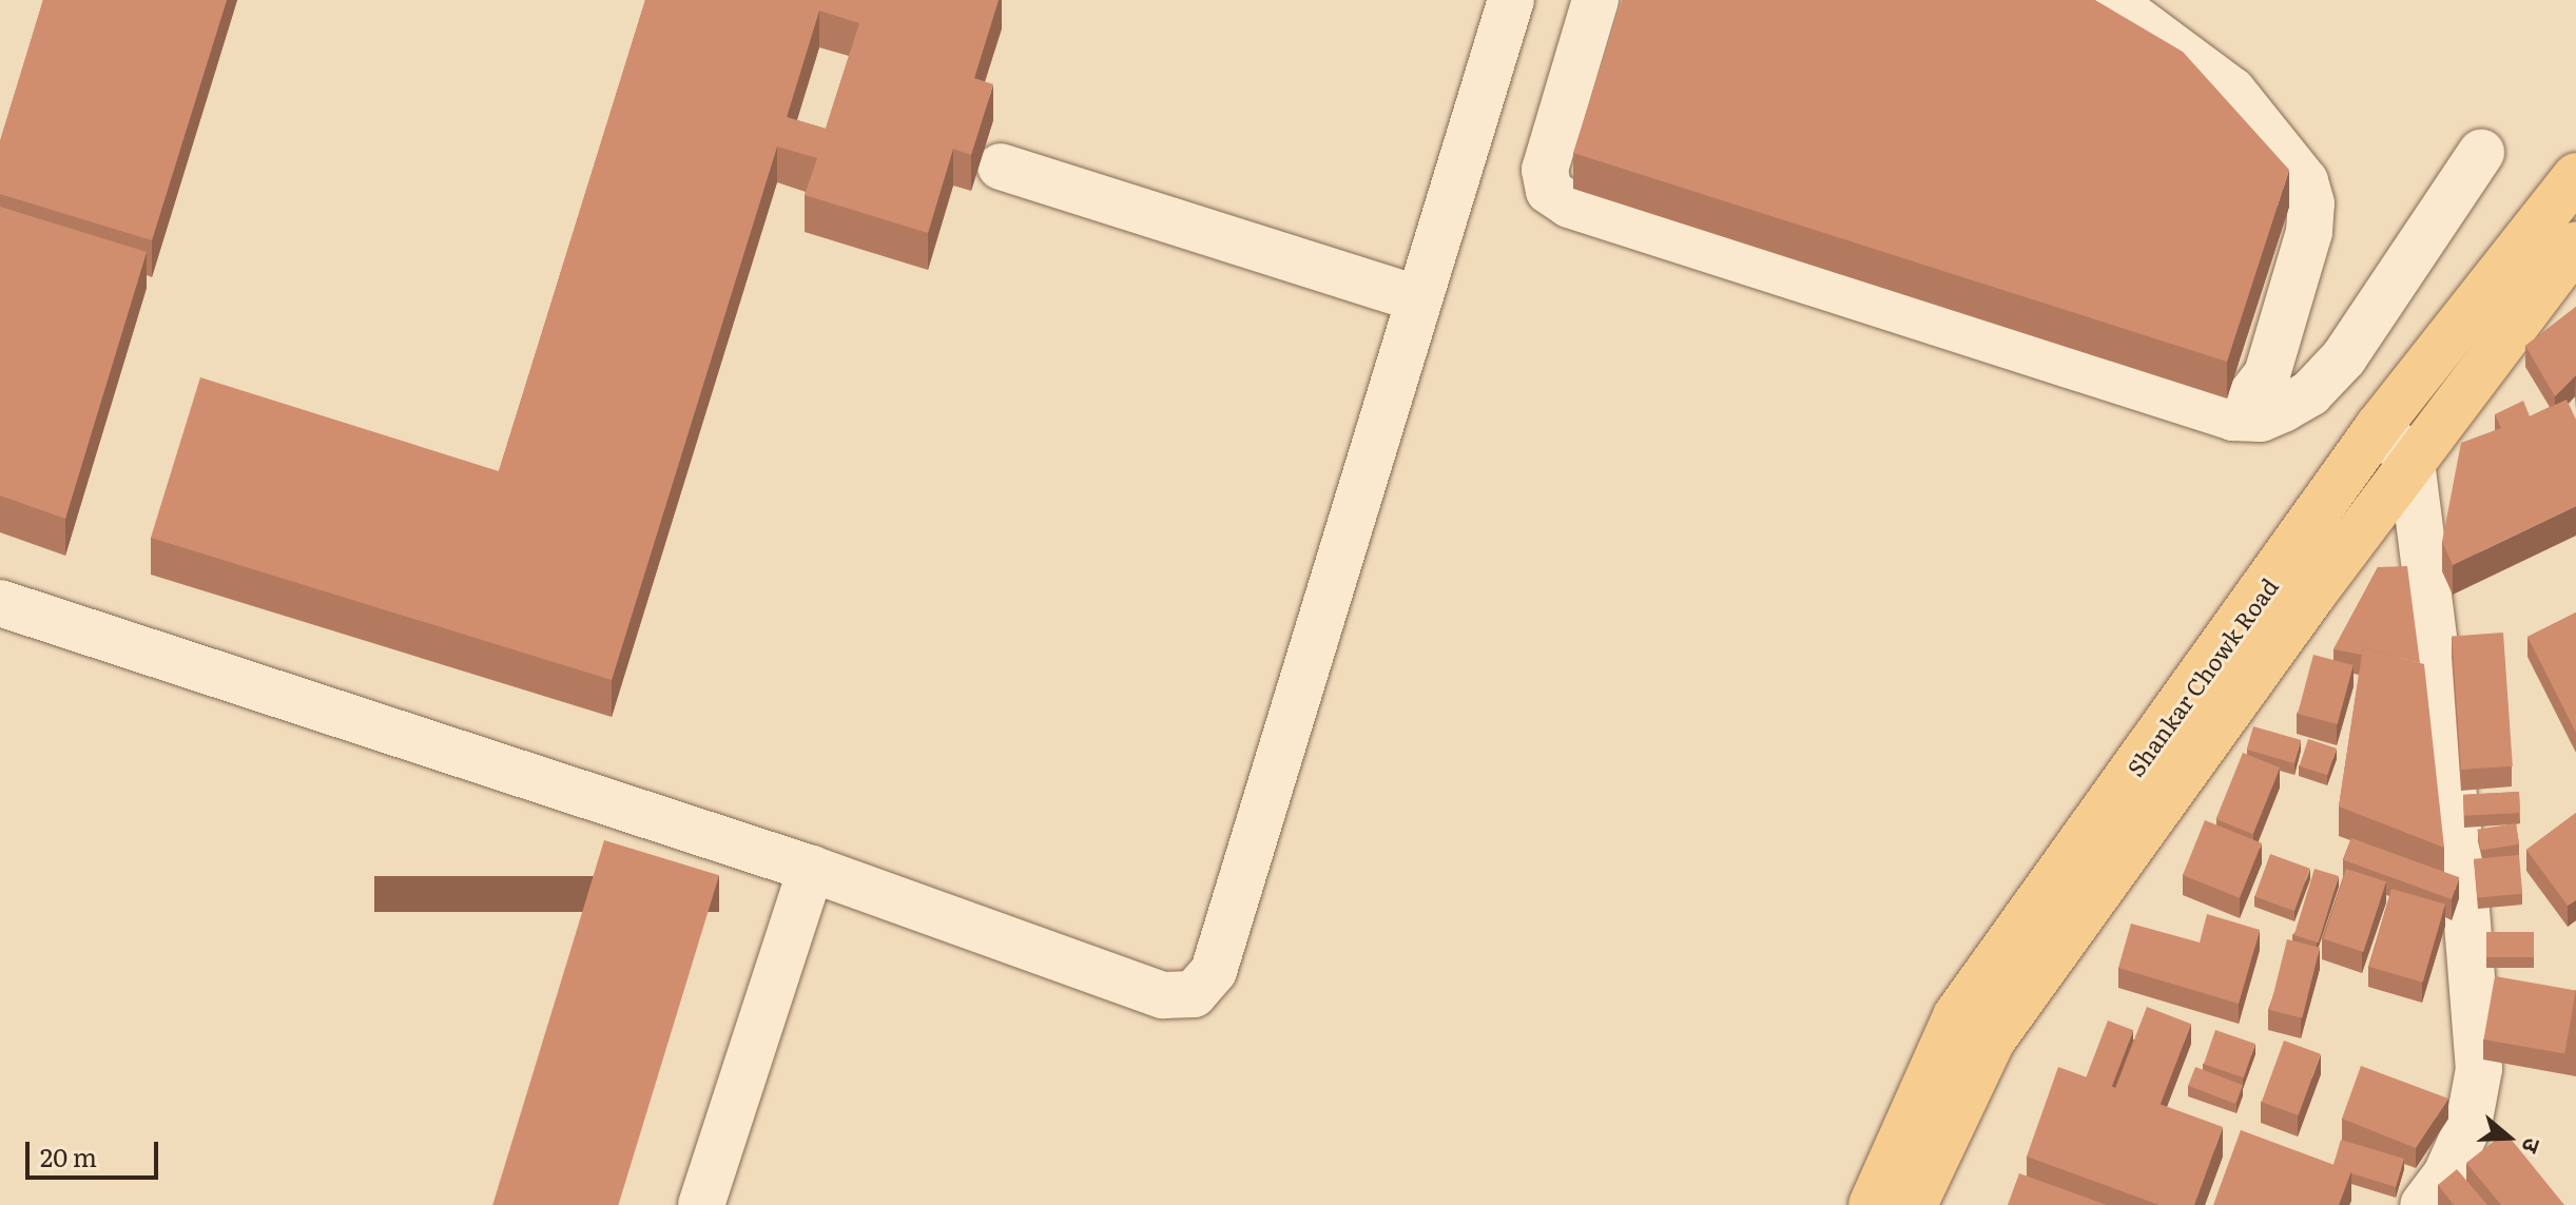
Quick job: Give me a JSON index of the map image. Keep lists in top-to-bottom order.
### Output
{
  "streets": {
    "main road": ["Shankar Chowk Road"]
  },
  "scale_bar": "20 m",
  "north": "right"
}
